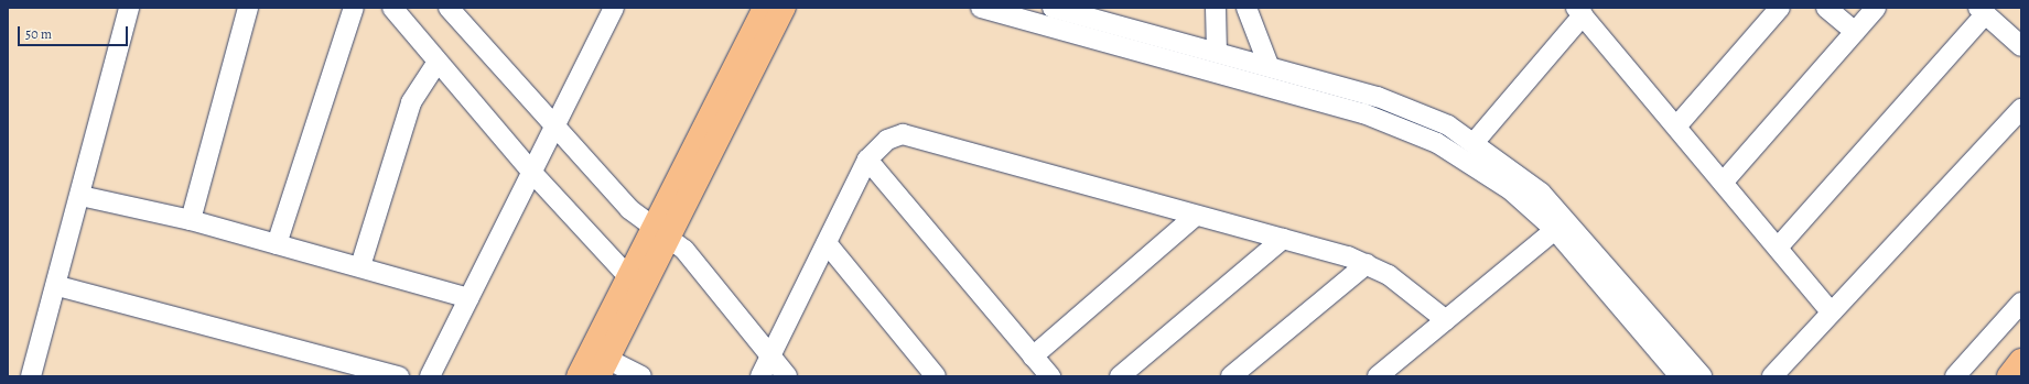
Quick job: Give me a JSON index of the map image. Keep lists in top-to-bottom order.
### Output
{
  "scale_bar": "50 m"
}
